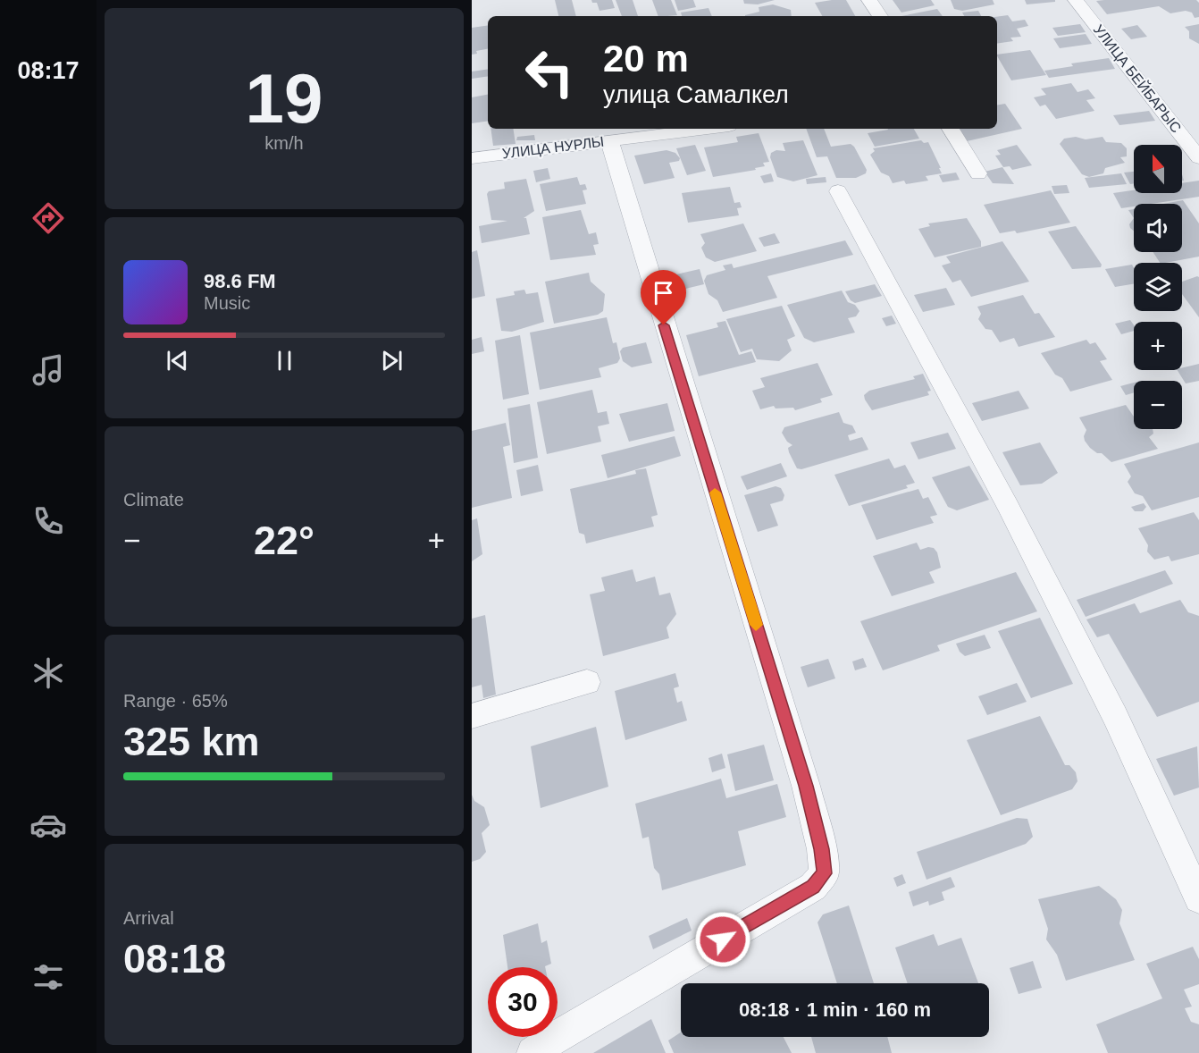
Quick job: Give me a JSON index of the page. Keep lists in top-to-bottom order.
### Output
{
  "streets": {
    "street": ["УЛИЦА БЕЙБАРЫС", "УЛИЦА НУРЛЫ"]
  },
  "north": "top",
  "page": {
    "tabs": "08:17",
    "tile": [
      ["19", "km/h"],
      "Climate",
      ["Range · 65%", "325 km"],
      ["Arrival", "08:18"]
    ],
    "turn": ["20 m", "улица Самалкел"],
    "map_buttons": ["+", "−"],
    "song": ["98.6 FM", "Music"],
    "heat": ["−", "22°", "+"],
    "limit": "30",
    "trip": "08:18 · 1 min · 160 m"
  }
}
